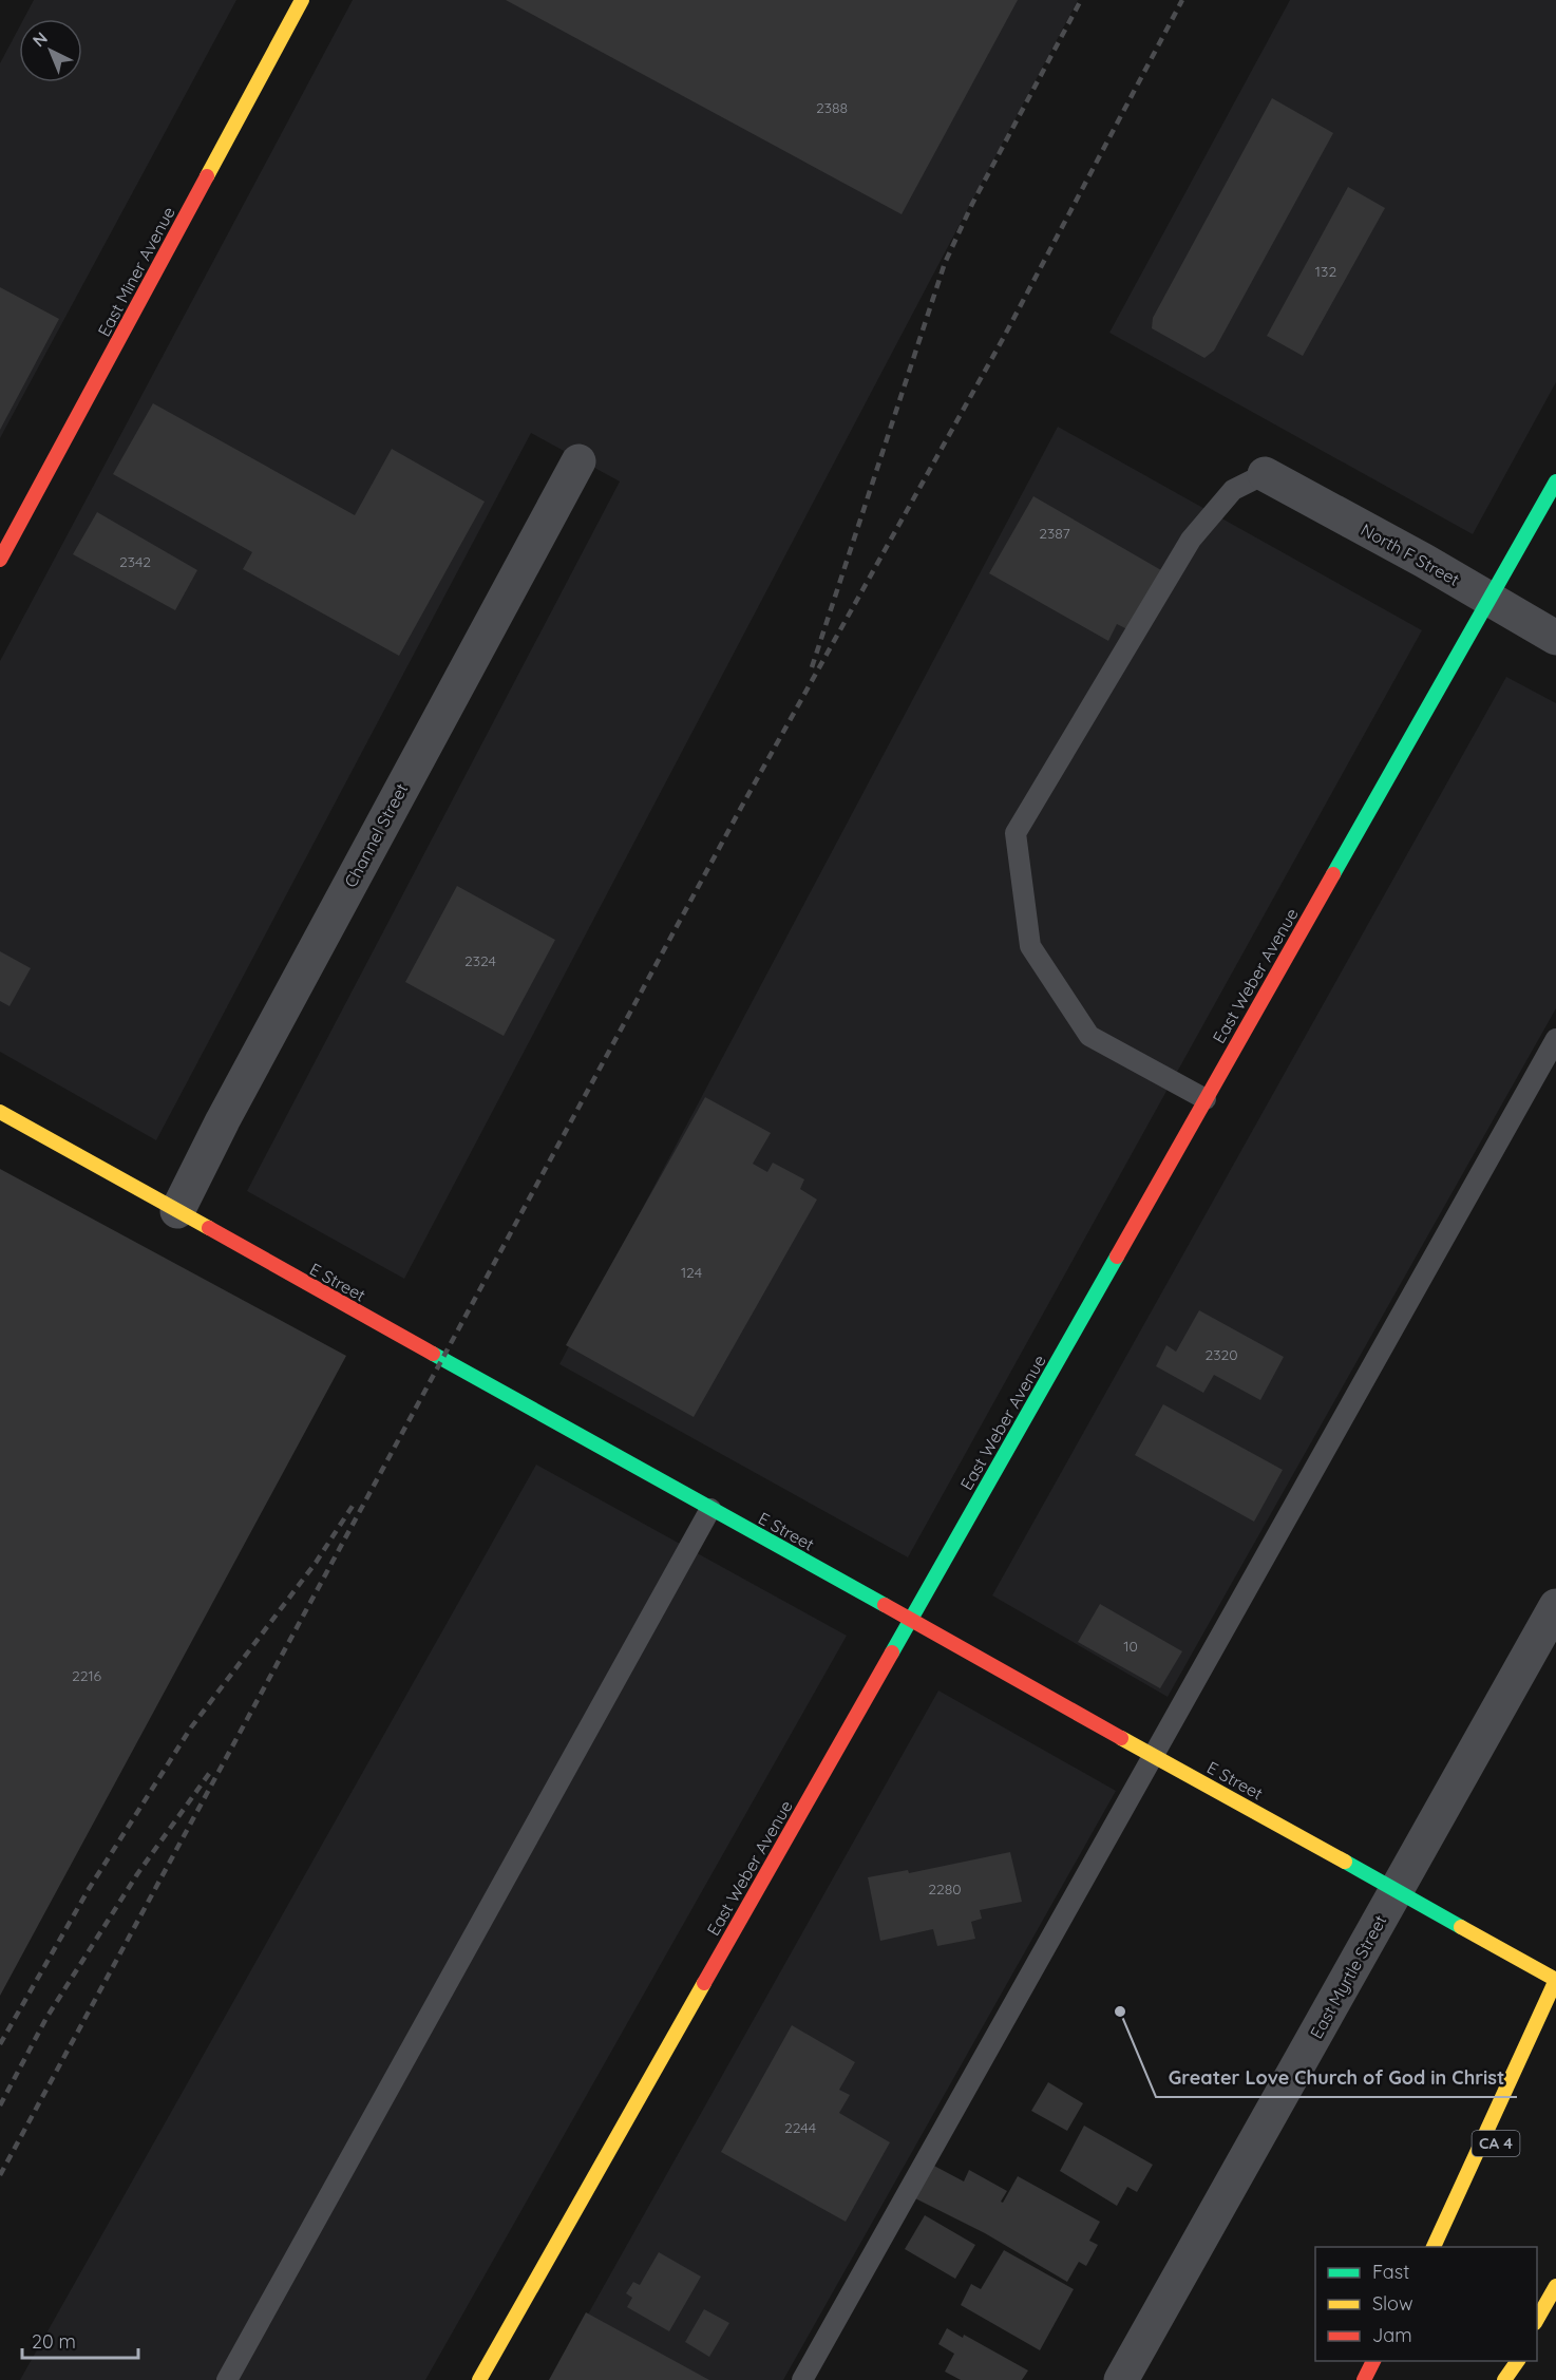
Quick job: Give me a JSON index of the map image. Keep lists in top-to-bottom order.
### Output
{
  "streets": {
    "main road": [
      "East Miner Avenue",
      "East Weber Avenue",
      "E Street",
      "CA 4"
    ],
    "street": ["North F Street", "Channel Street", "East Myrtle Street"]
  },
  "crossings": [
    ["North F Street", "East Weber Avenue"],
    ["Channel Street", "E Street"],
    ["East Weber Avenue", "E Street"],
    ["E Street", "East Myrtle Street"]
  ],
  "places": ["Greater Love Church of God in Christ"],
  "house_numbers": [
    "2388",
    "132",
    "2387",
    "2342",
    "2324",
    "124",
    "2320",
    "10",
    "2216",
    "2280",
    "2244"
  ],
  "legend": ["Fast", "Slow", "Jam"],
  "scale_bar": "20 m",
  "north": "top left"
}
